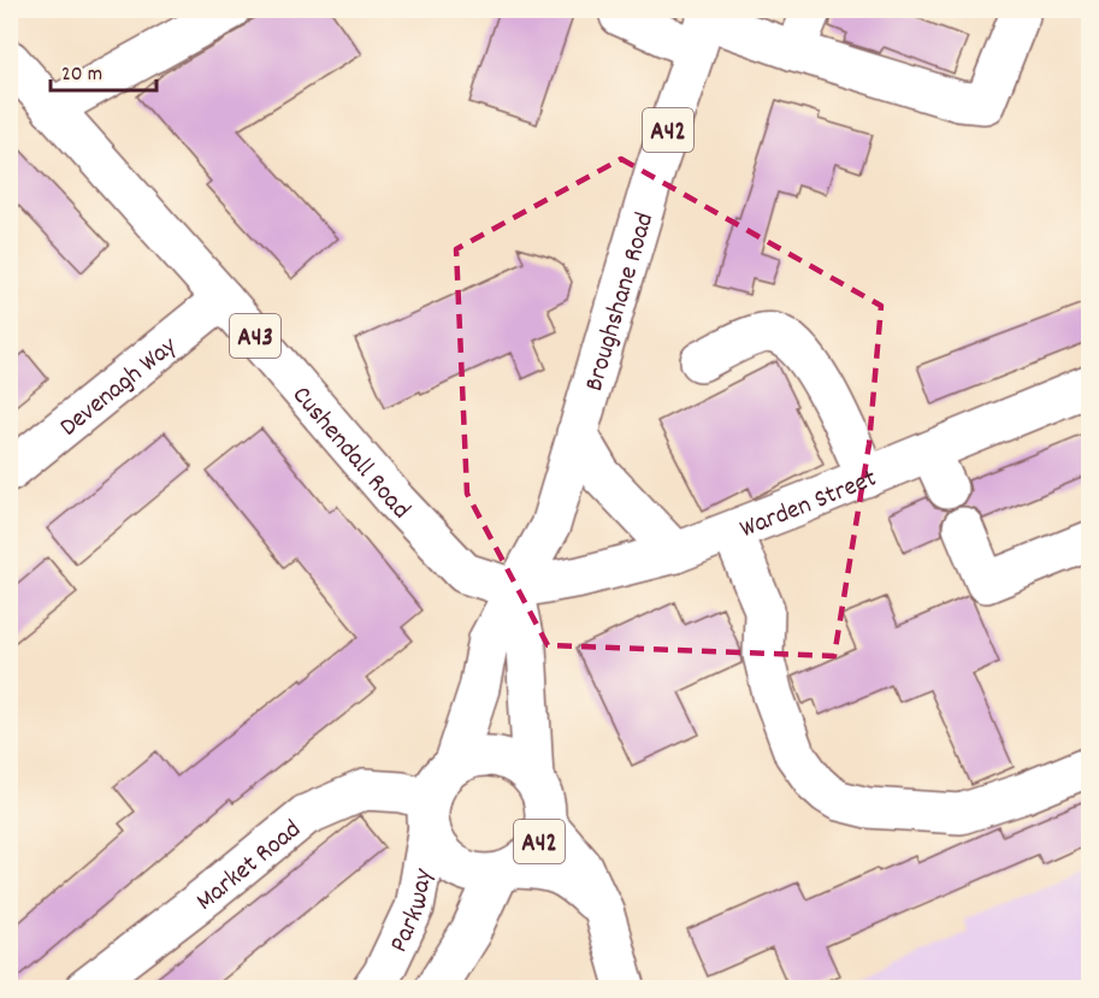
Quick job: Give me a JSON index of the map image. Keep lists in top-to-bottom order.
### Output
{
  "streets": {
    "street": [
      "A42",
      "Broughshane Road",
      "A43",
      "Devenagh Way",
      "Cushendall Road",
      "Warden Street",
      "Market Road",
      "Parkway"
    ]
  },
  "crossings": [
    ["A42", "Broughshane Road"],
    ["A42", "Cushendall Road"],
    ["A42", "Warden Street"],
    ["A42", "Market Road"],
    ["A42", "Parkway"],
    ["Broughshane Road", "Cushendall Road"],
    ["Broughshane Road", "Warden Street"],
    ["Broughshane Road", "Market Road"],
    ["Broughshane Road", "Parkway"],
    ["Devenagh Way", "Cushendall Road"],
    ["Cushendall Road", "Warden Street"],
    ["Market Road", "Parkway"]
  ],
  "scale_bar": "20 m"
}
